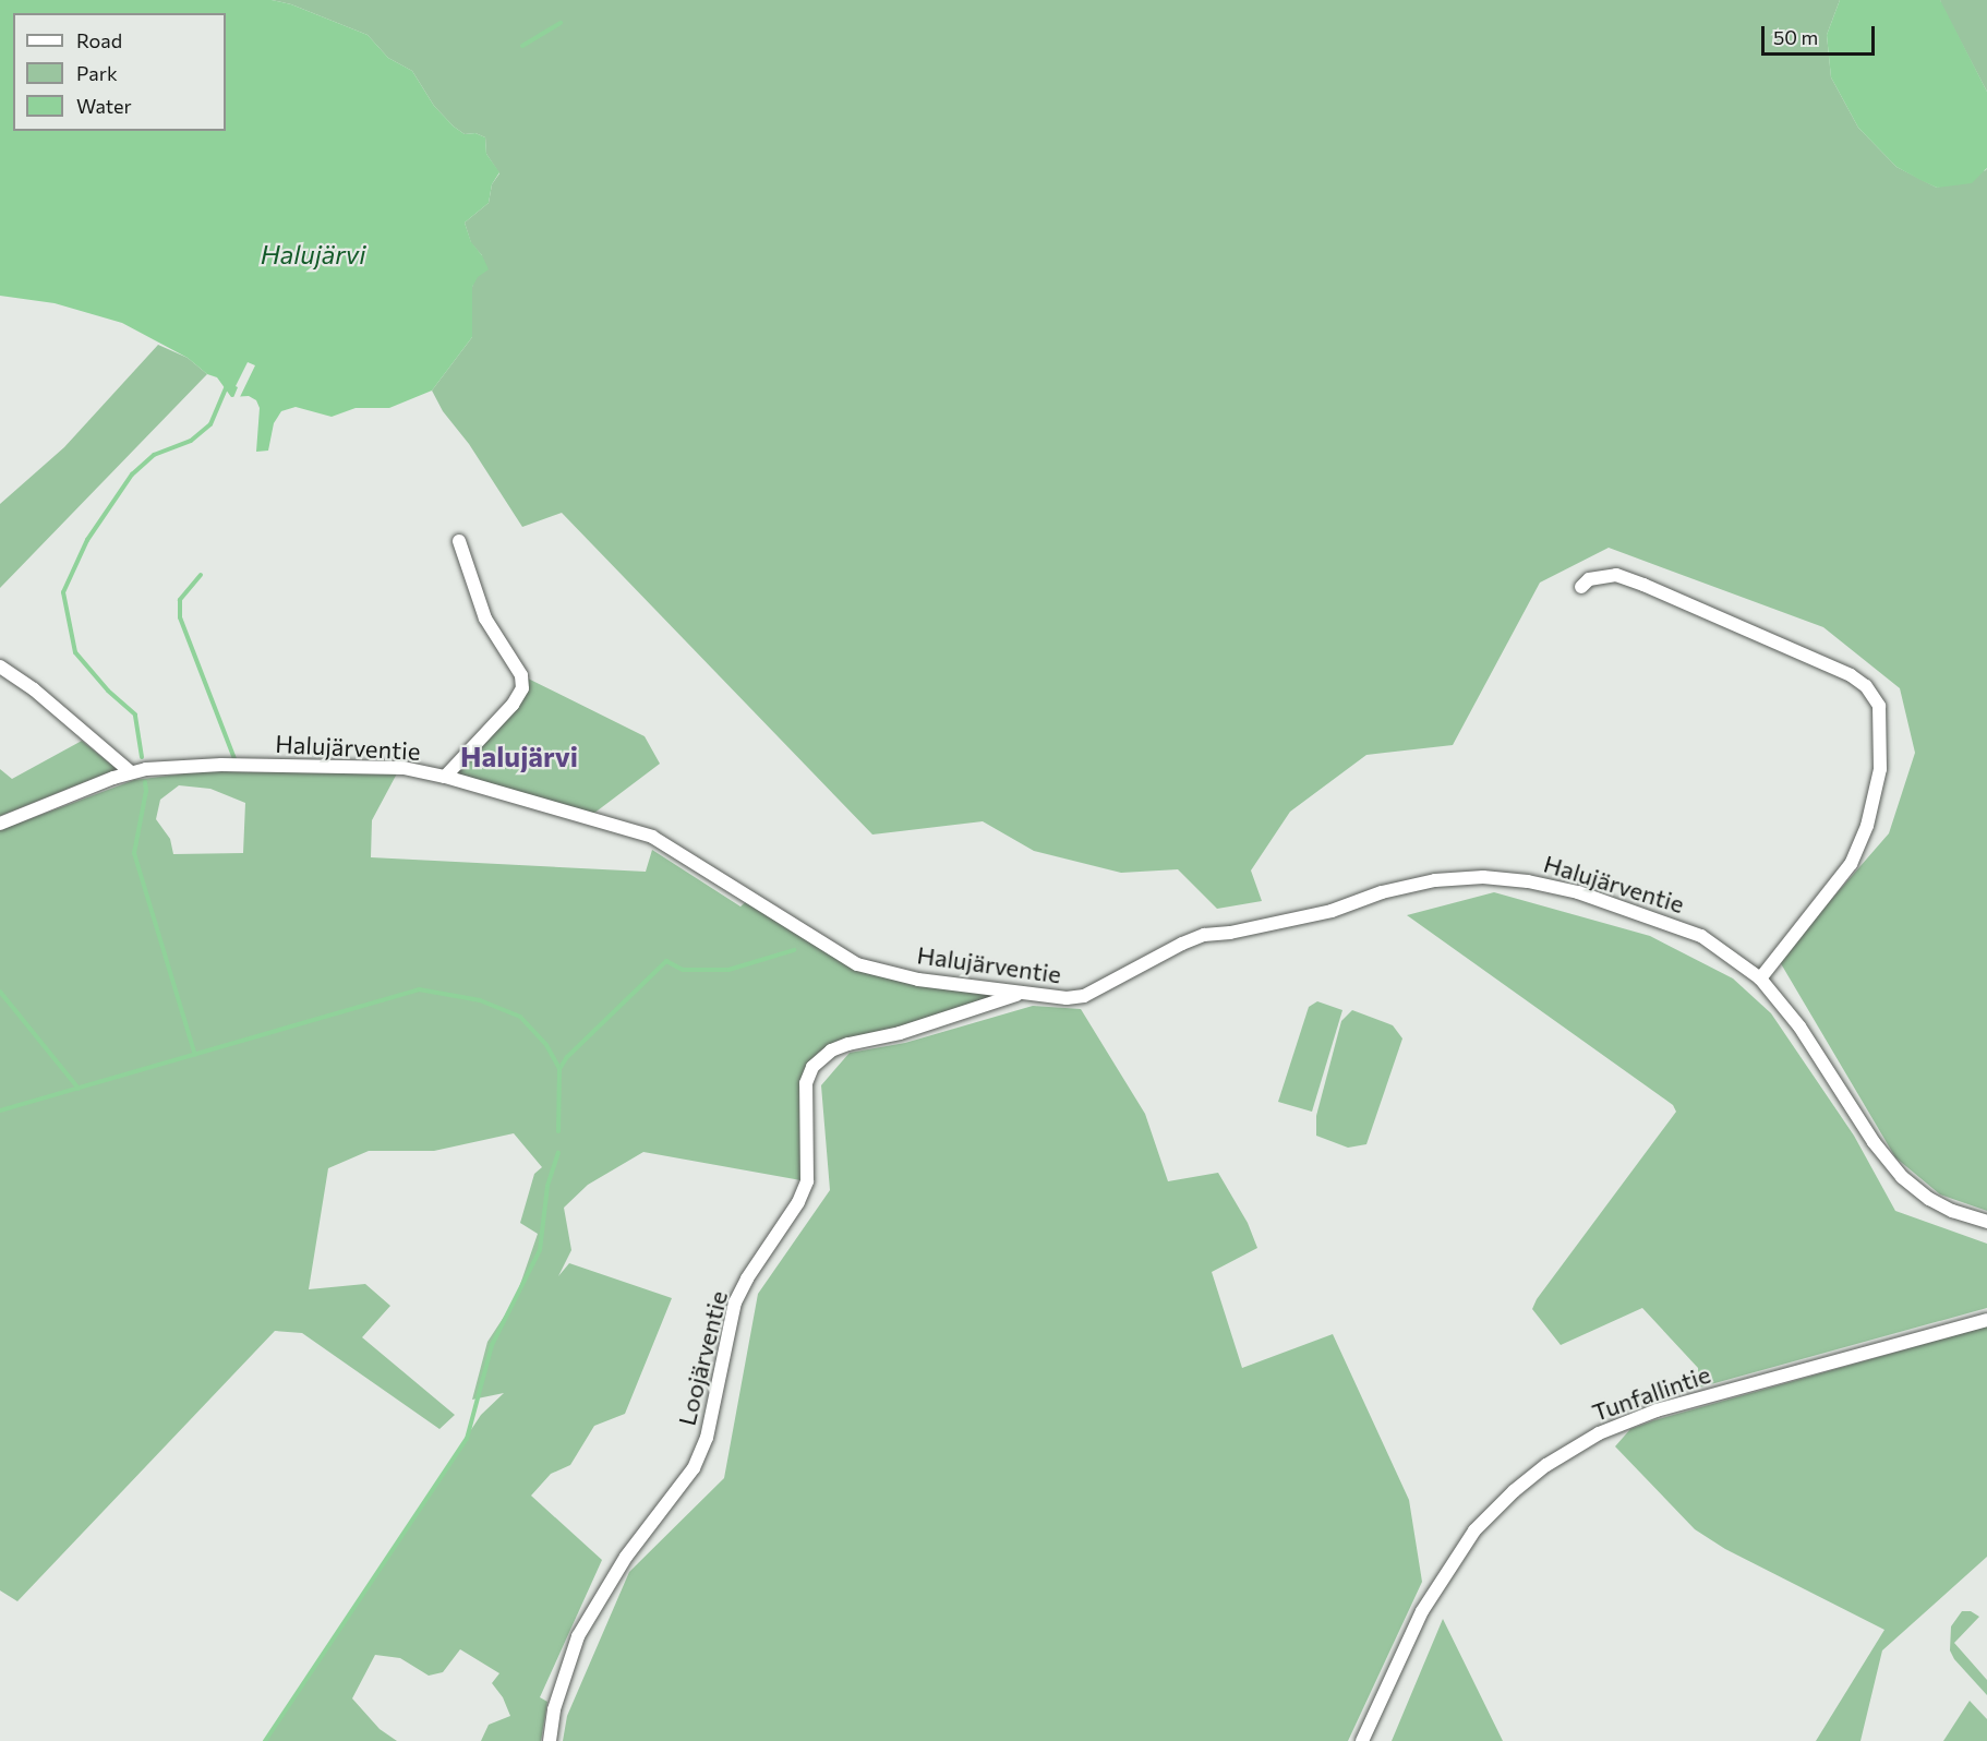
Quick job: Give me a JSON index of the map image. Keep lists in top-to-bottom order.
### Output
{
  "streets": {
    "street": ["Halujärventie", "Loojärventie", "Tunfallintie"]
  },
  "crossings": [
    ["Halujärventie", "Loojärventie"]
  ],
  "districts": ["Halujärvi"],
  "water": ["Halujärvi"],
  "legend": ["Road", "Park", "Water"],
  "scale_bar": "50 m"
}
